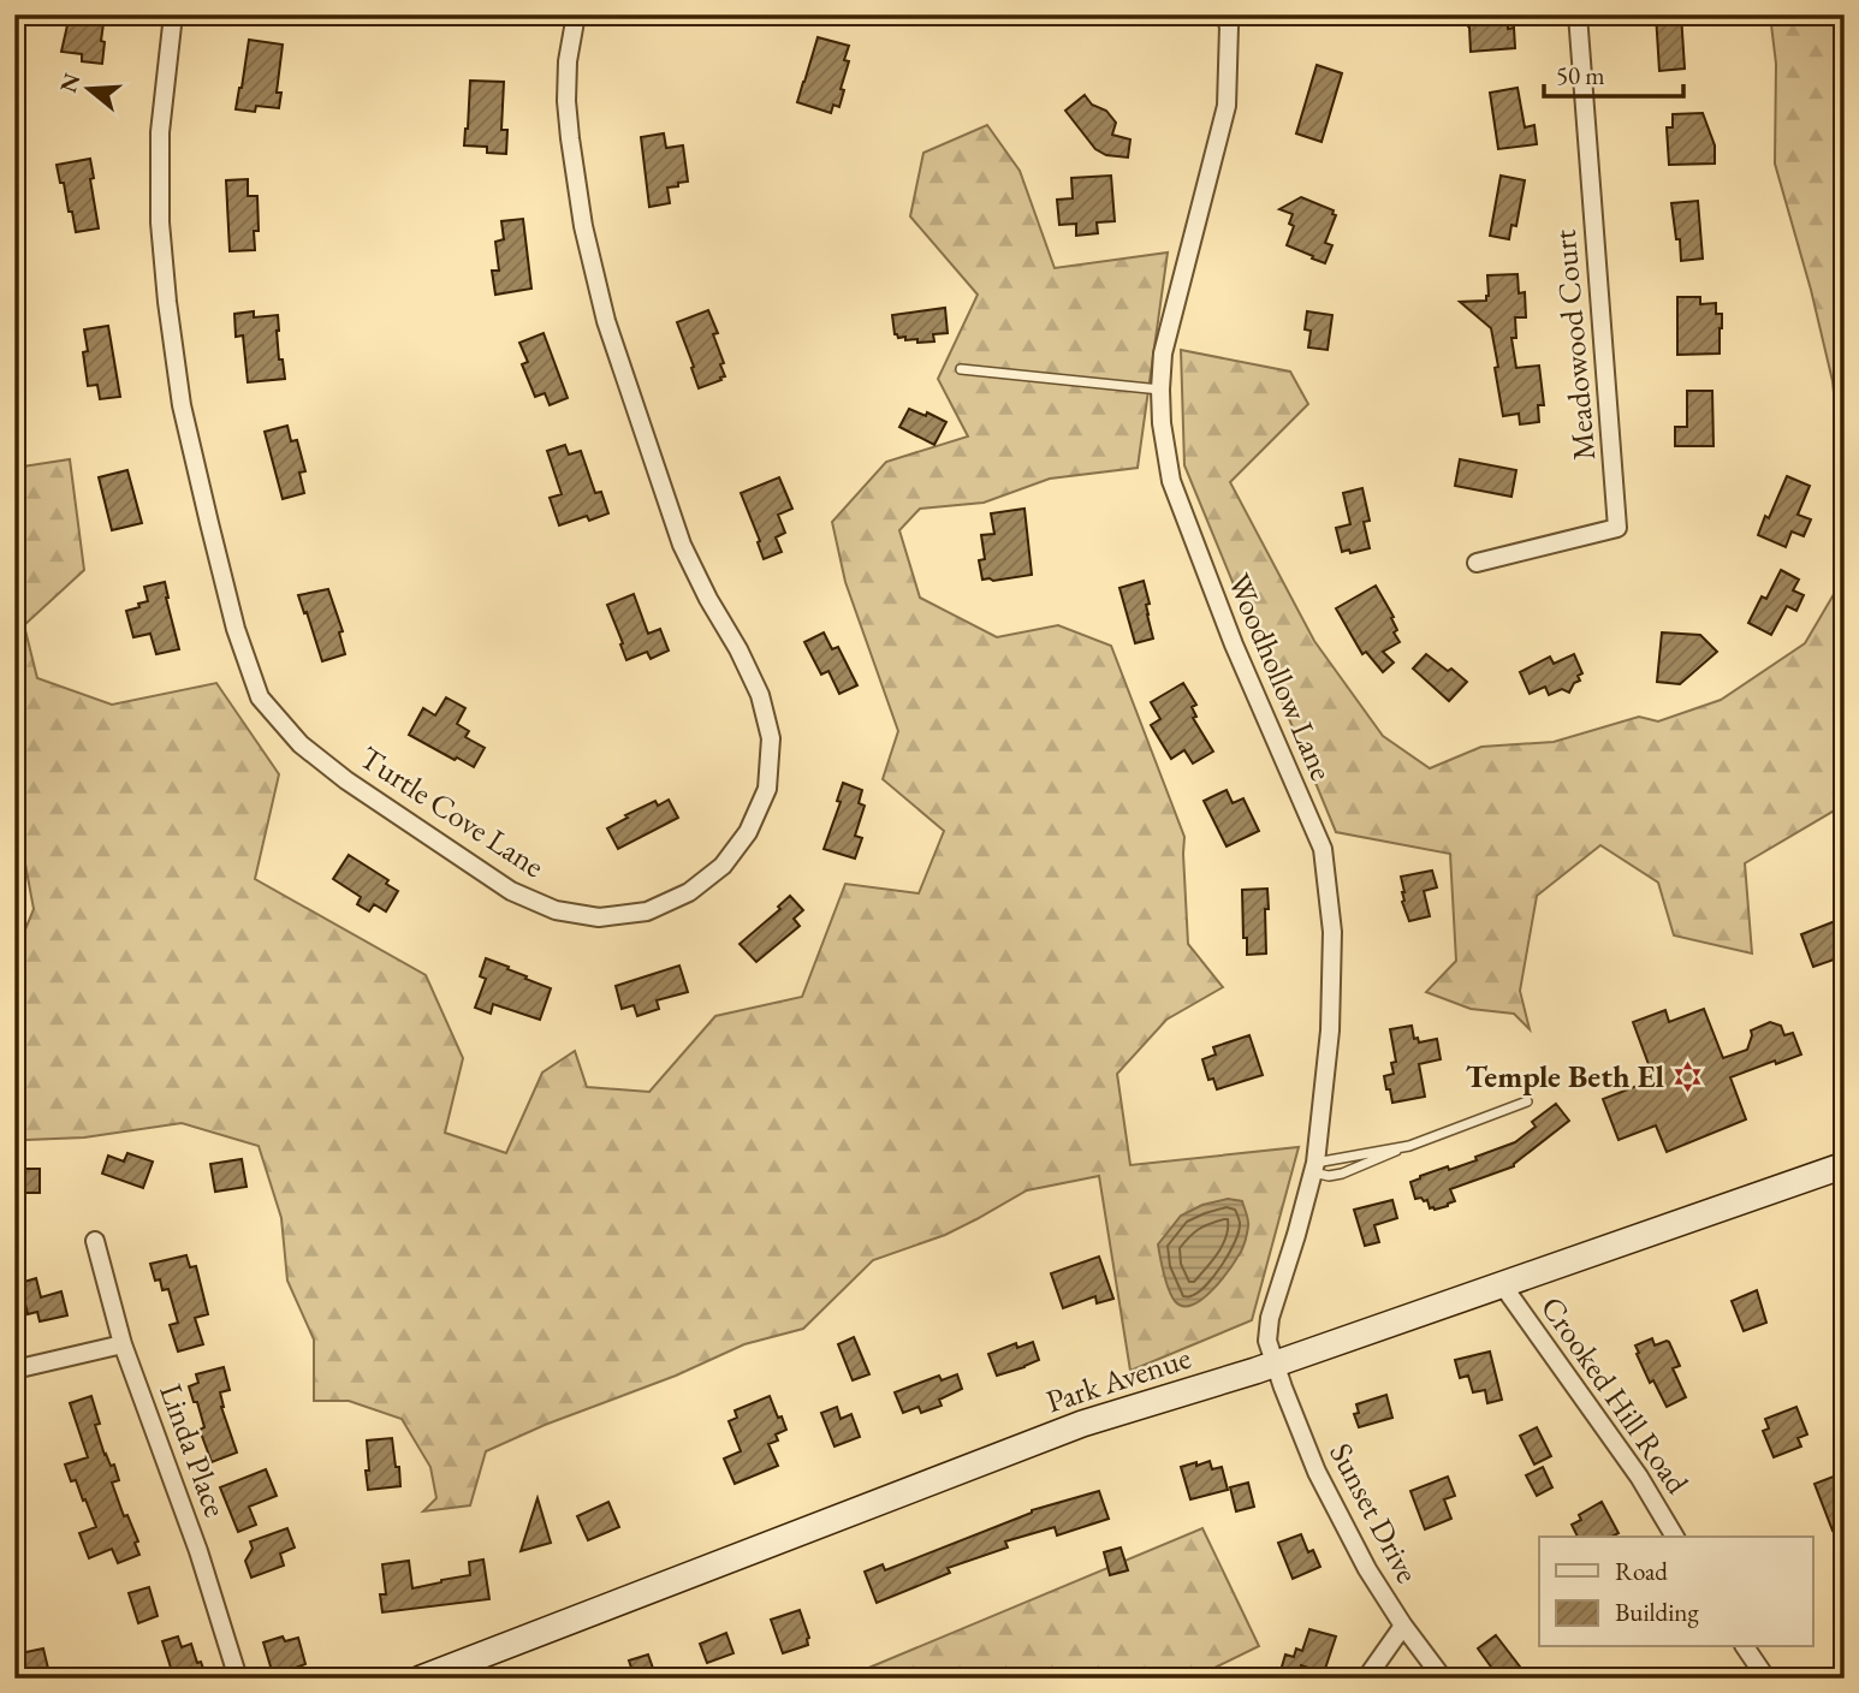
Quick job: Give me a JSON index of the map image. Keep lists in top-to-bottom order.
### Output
{
  "streets": {
    "main road": ["Park Avenue"],
    "street": [
      "Meadowood Court",
      "Woodhollow Lane",
      "Turtle Cove Lane",
      "Crooked Hill Road",
      "Linda Place",
      "Sunset Drive"
    ]
  },
  "crossings": [
    ["Woodhollow Lane", "Park Avenue"],
    ["Woodhollow Lane", "Sunset Drive"],
    ["Park Avenue", "Crooked Hill Road"],
    ["Park Avenue", "Sunset Drive"]
  ],
  "places": {
    "synagogue": ["Temple Beth El"]
  },
  "legend": ["Road", "Building"],
  "scale_bar": "50 m",
  "north": "left"
}
